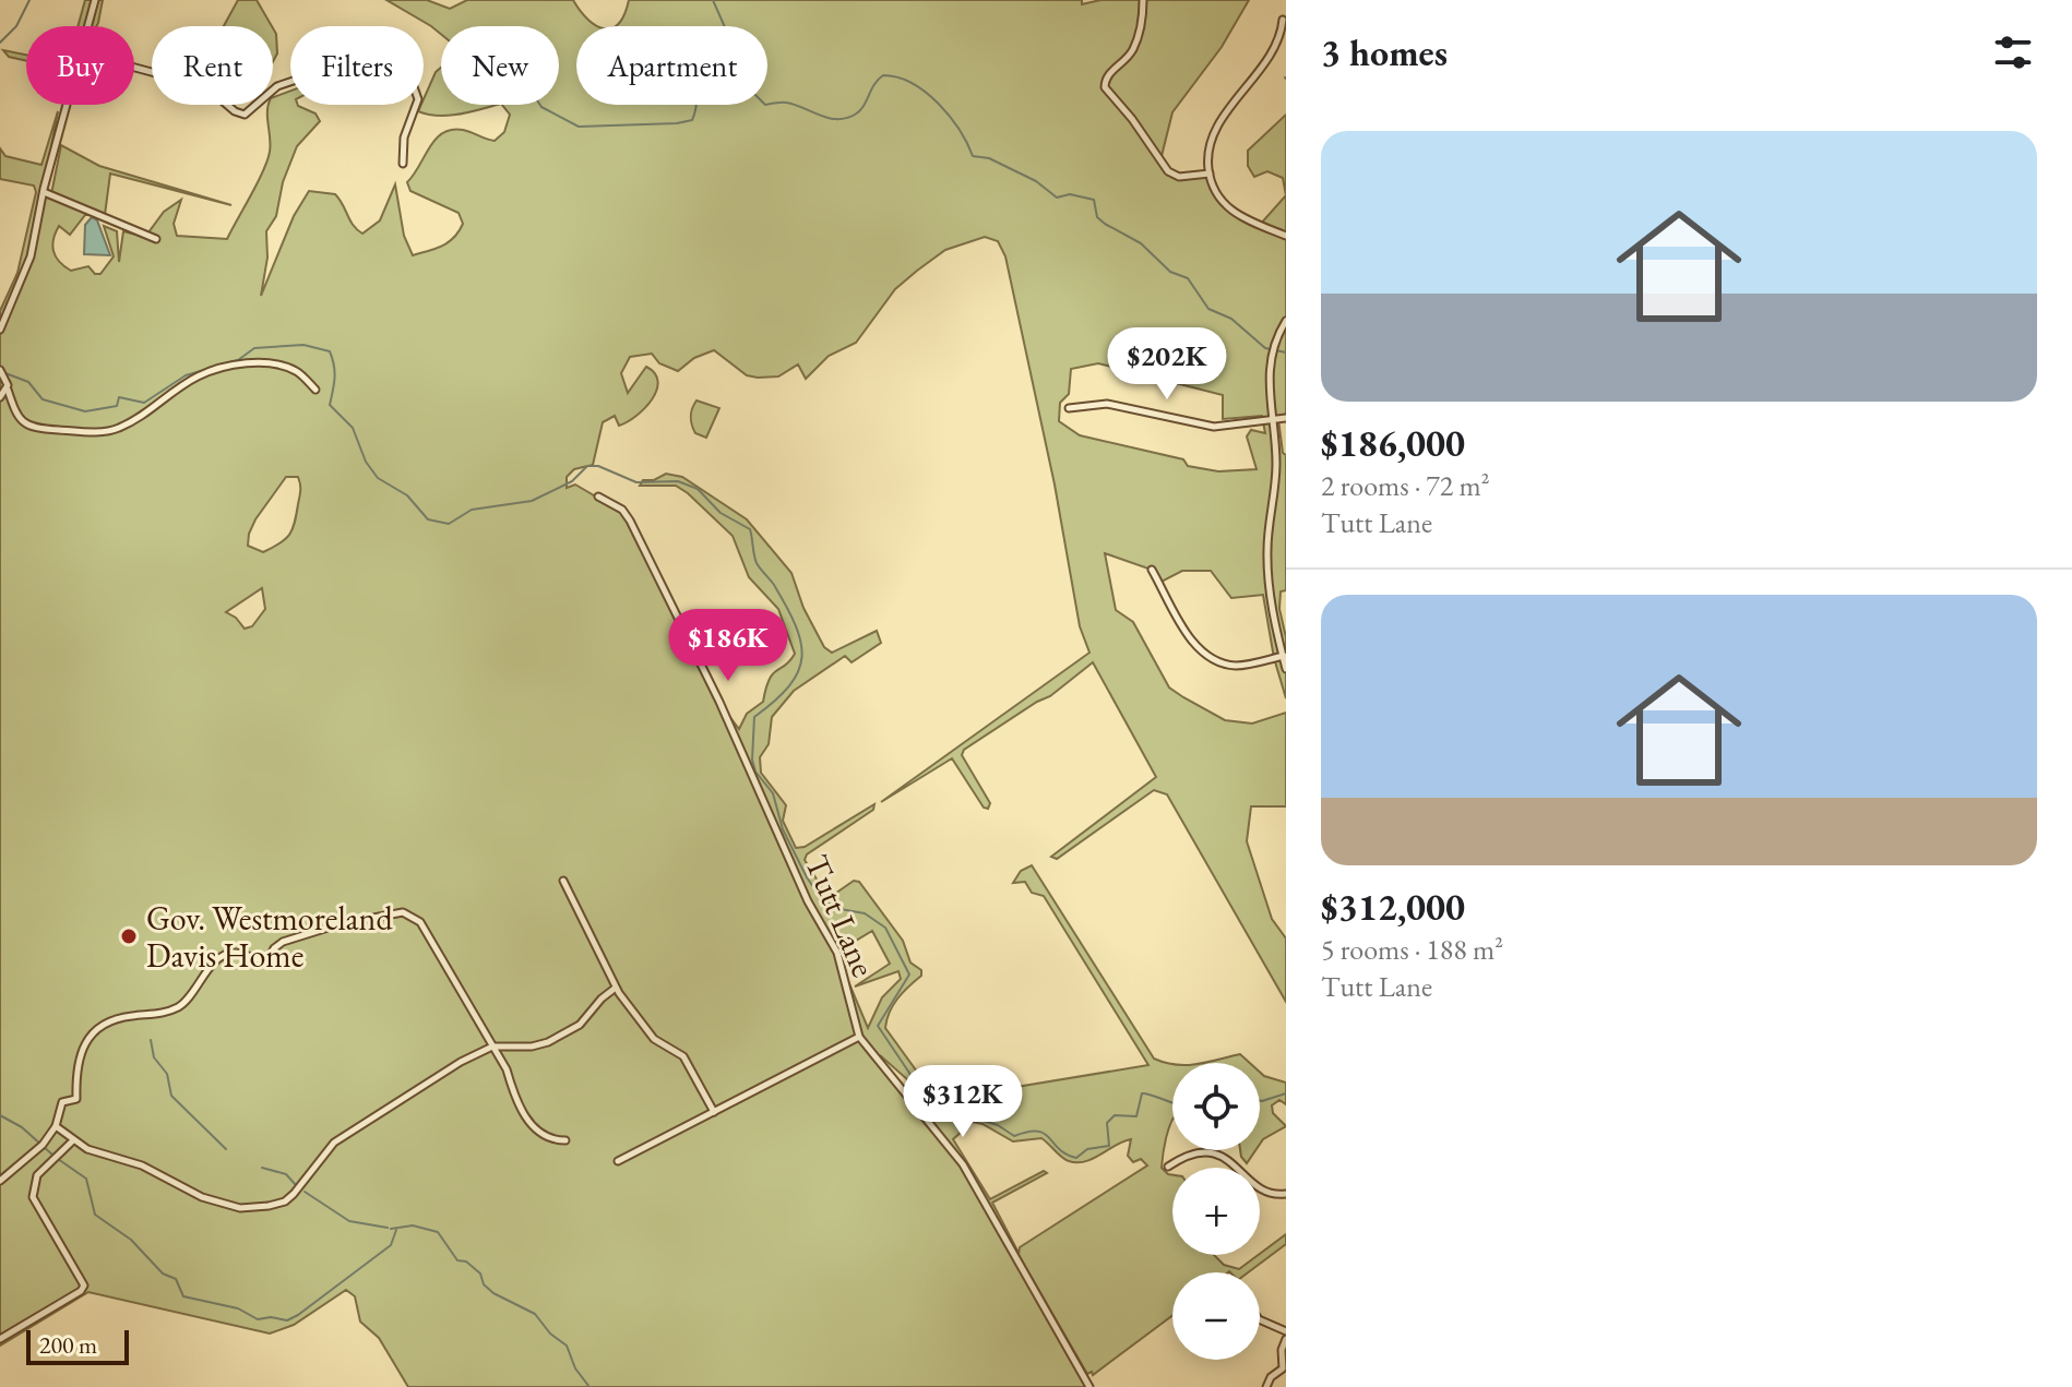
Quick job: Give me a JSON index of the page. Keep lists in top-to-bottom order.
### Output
{
  "streets": {
    "street": ["Tutt Lane"]
  },
  "places": ["Gov. Westmoreland Davis Home"],
  "scale_bar": "200 m",
  "page": {
    "heading": "3 homes",
    "chip": [
      "Buy",
      "Rent",
      "Filters",
      "New",
      "Apartment"
    ],
    "list": [
      {
        "name": "$186,000",
        "note": "2 rooms · 72 m² · Tutt Lane"
      },
      {
        "name": "$312,000",
        "note": "5 rooms · 188 m² · Tutt Lane"
      }
    ],
    "price": ["$202K", "$186K", "$312K"],
    "map_buttons": ["+", "−"],
    "scale": "200 m"
  }
}
